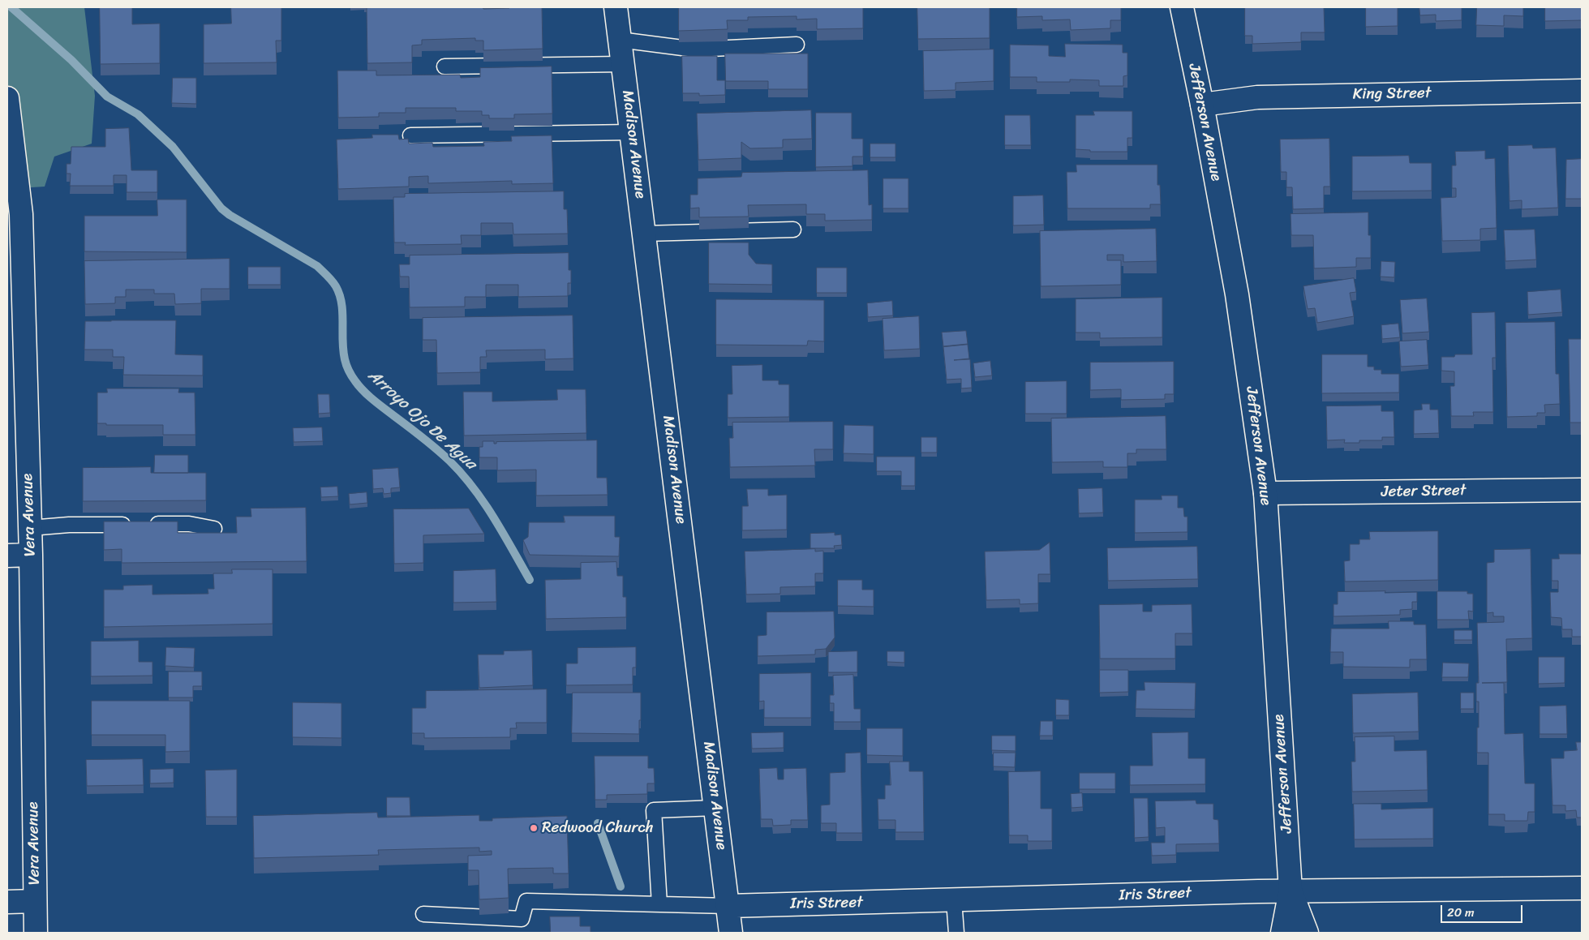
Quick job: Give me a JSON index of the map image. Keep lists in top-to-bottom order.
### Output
{
  "streets": {
    "street": [
      "King Street",
      "Jefferson Avenue",
      "Madison Avenue",
      "Jeter Street",
      "Vera Avenue",
      "Iris Street"
    ]
  },
  "crossings": [
    ["King Street", "Jefferson Avenue"],
    ["Jefferson Avenue", "Jeter Street"],
    ["Jefferson Avenue", "Iris Street"],
    ["Madison Avenue", "Iris Street"]
  ],
  "water": ["Arroyo Ojo De Agua"],
  "places": ["Redwood Church"],
  "scale_bar": "20 m"
}
